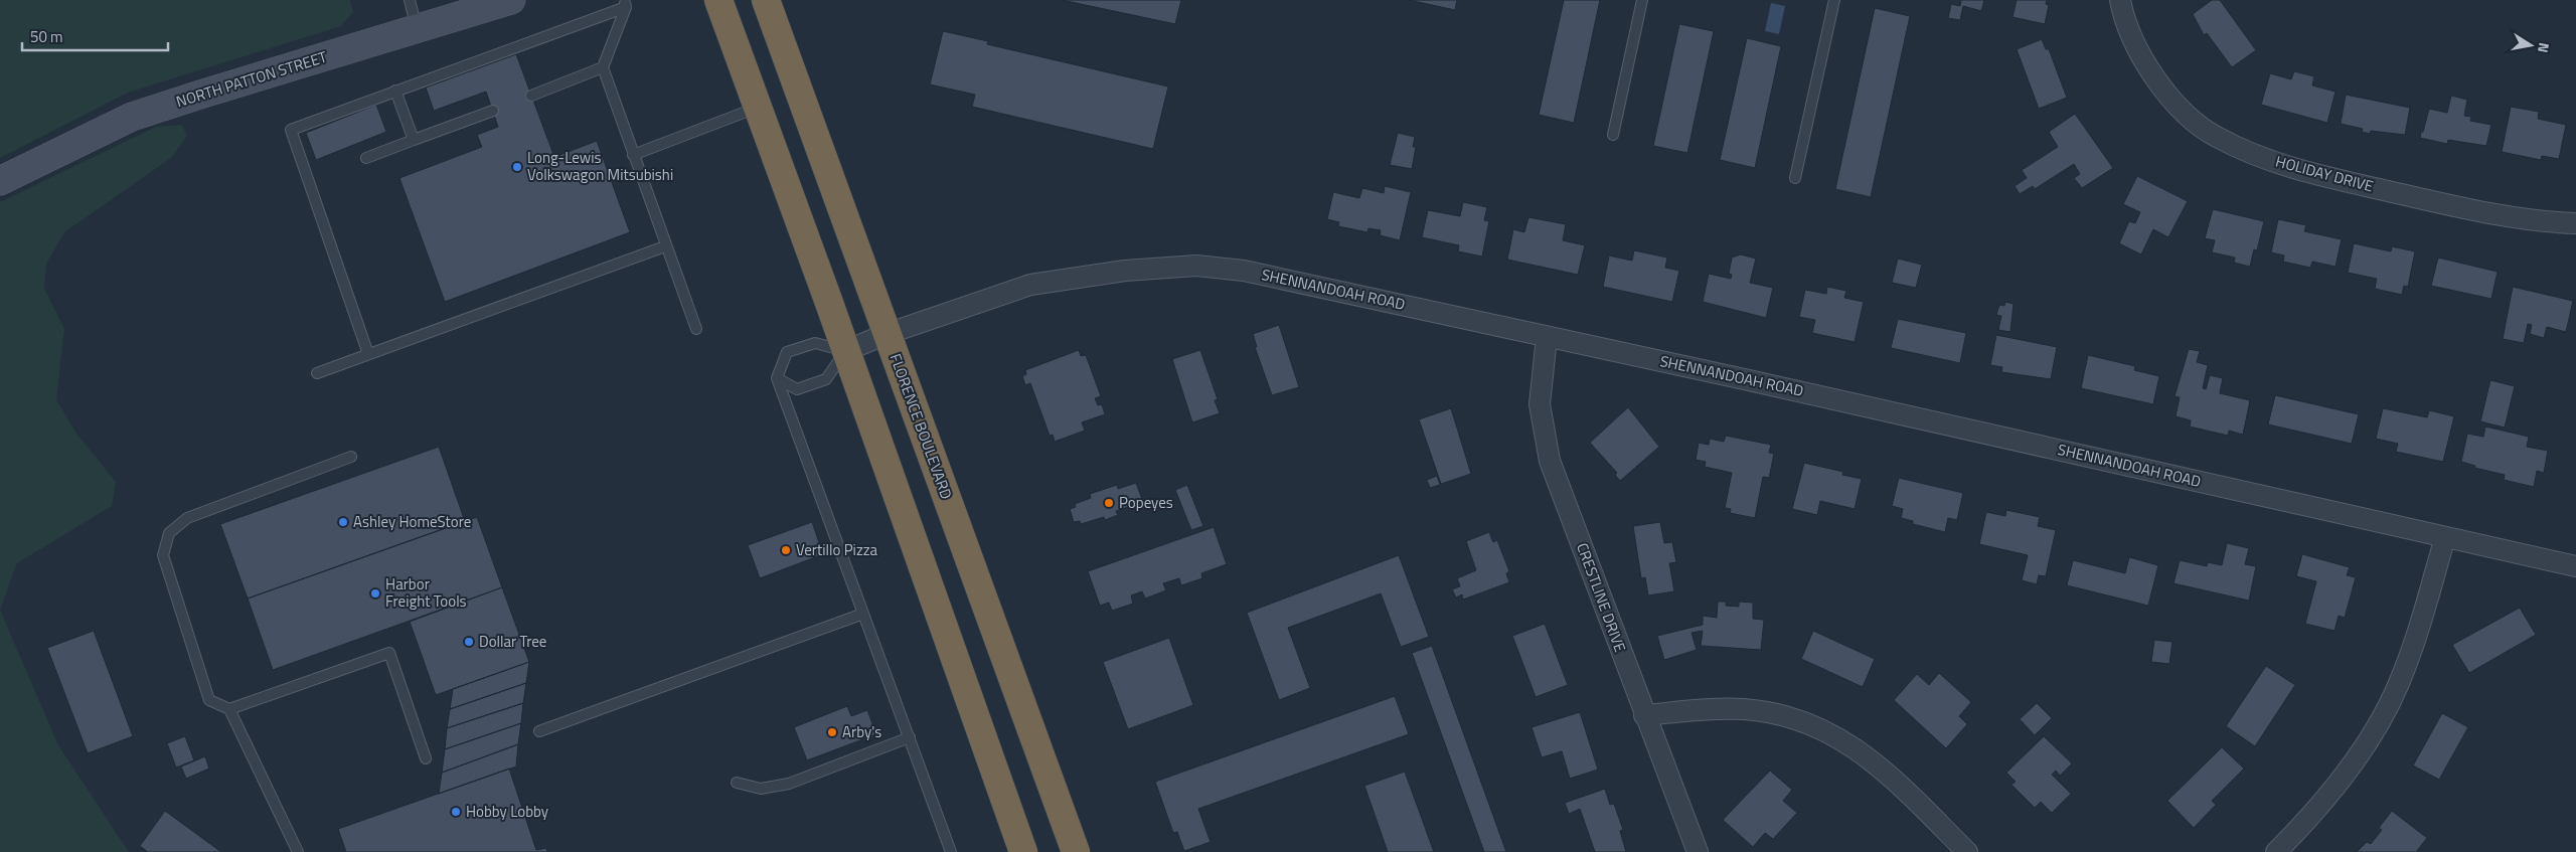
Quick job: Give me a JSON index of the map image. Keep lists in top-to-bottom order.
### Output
{
  "streets": {
    "highway": ["FLORENCE BOULEVARD"],
    "street": [
      "NORTH PATTON STREET",
      "HOLIDAY DRIVE",
      "SHENNANDOAH ROAD",
      "CRESTLINE DRIVE"
    ]
  },
  "crossings": [
    ["SHENNANDOAH ROAD", "FLORENCE BOULEVARD"],
    ["SHENNANDOAH ROAD", "CRESTLINE DRIVE"]
  ],
  "places": [
    "Long-Lewis Volkswagon Mitsubishi",
    "Popeyes",
    "Ashley HomeStore",
    "Vertillo Pizza",
    "Harbor Freight Tools",
    "Dollar Tree",
    "Arby's",
    "Hobby Lobby"
  ],
  "scale_bar": "50 m",
  "north": "right"
}
